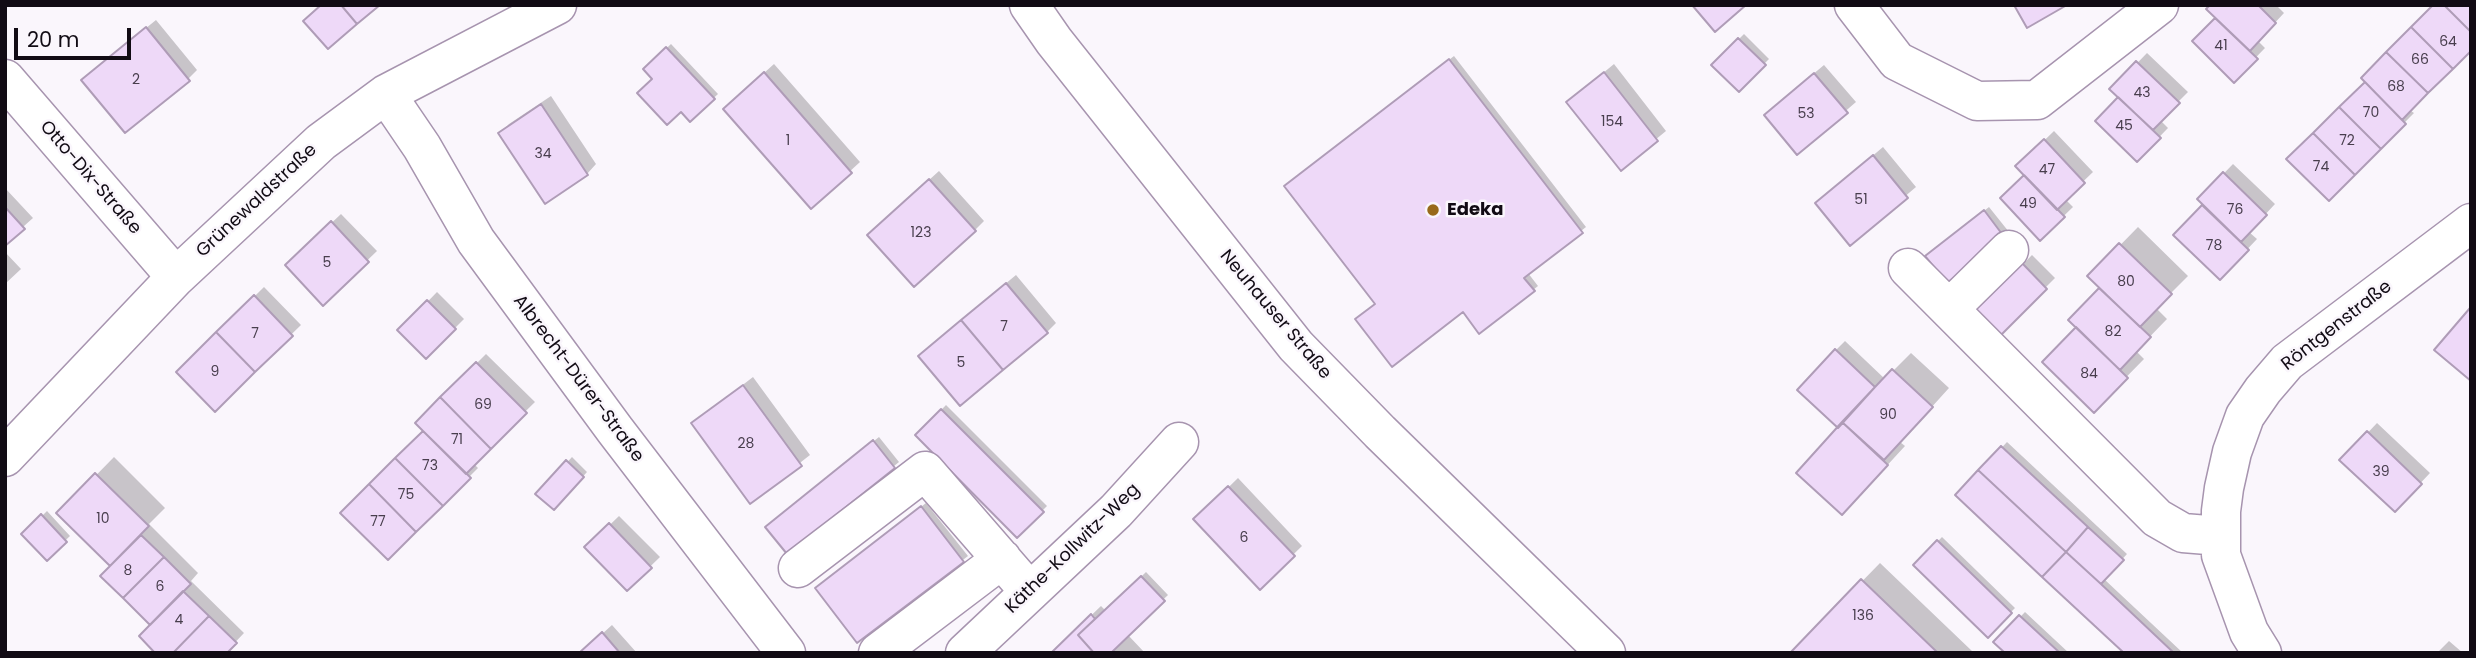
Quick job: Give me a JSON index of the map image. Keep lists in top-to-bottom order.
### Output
{
  "streets": {
    "street": [
      "Otto-Dix-Straße",
      "Grünewaldstraße",
      "Neuhauser Straße",
      "Röntgenstraße",
      "Albrecht-Dürer-Straße",
      "Käthe-Kollwitz-Weg"
    ]
  },
  "crossings": [
    ["Otto-Dix-Straße", "Grünewaldstraße"],
    ["Grünewaldstraße", "Albrecht-Dürer-Straße"]
  ],
  "places": ["Edeka"],
  "house_numbers": [
    "64",
    "41",
    "66",
    "2",
    "68",
    "43",
    "70",
    "53",
    "154",
    "45",
    "1",
    "72",
    "34",
    "74",
    "47",
    "51",
    "49",
    "76",
    "123",
    "78",
    "5",
    "80",
    "7",
    "82",
    "7",
    "5",
    "9",
    "84",
    "69",
    "90",
    "71",
    "28",
    "73",
    "39",
    "75",
    "10",
    "77",
    "6",
    "8",
    "6",
    "136",
    "4"
  ],
  "scale_bar": "20 m"
}
